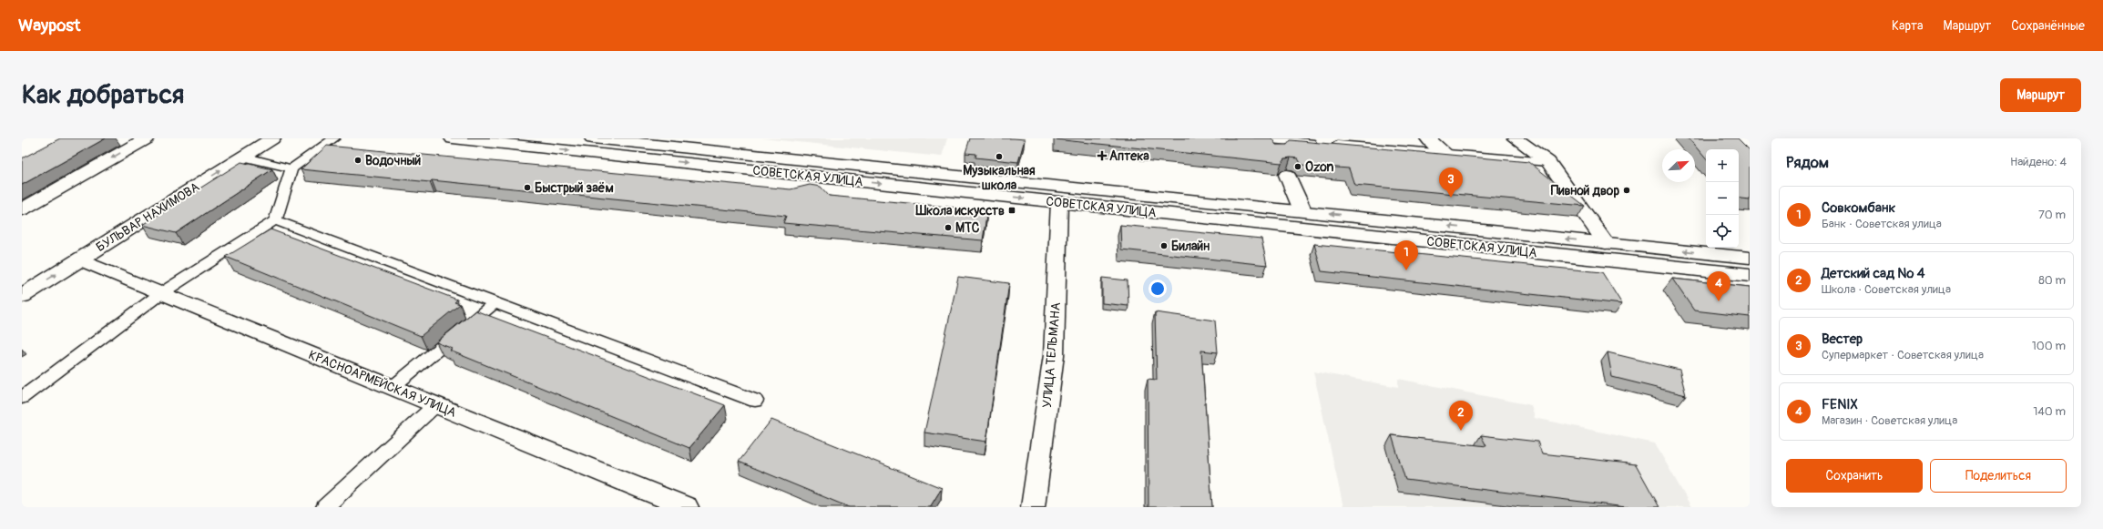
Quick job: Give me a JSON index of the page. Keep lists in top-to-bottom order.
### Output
{
  "streets": {
    "main road": [
      "СОВЕТСКАЯ УЛИЦА",
      "БУЛЬВАР НАХИМОВА",
      "УЛИЦА ТЕЛЬМАНА",
      "КРАСНОАРМЕЙСКАЯ УЛИЦА"
    ]
  },
  "crossings": [
    ["СОВЕТСКАЯ УЛИЦА", "УЛИЦА ТЕЛЬМАНА"],
    ["БУЛЬВАР НАХИМОВА", "КРАСНОАРМЕЙСКАЯ УЛИЦА"]
  ],
  "places": {
    "health": ["Аптека"],
    "other": [
      "Музыкальная школа",
      "Водочный",
      "Ozon",
      "Быстрый заём",
      "Пивной двор",
      "МТС",
      "Билайн"
    ],
    "transit": ["Школа искусств"]
  },
  "north": "top right",
  "page": {
    "header": "Waypost",
    "nav": ["Карта", "Маршрут", "Сохранённые"],
    "buttons": [
      "Маршрут",
      ["Сохранить", "Поделиться"]
    ],
    "title": "Как добраться",
    "heading": ["Рядом", "Найдено: 4"],
    "map_buttons": ["+", "−"],
    "pins": [
      "3",
      "1",
      "4",
      "2"
    ],
    "list": [
      {
        "mark": "1",
        "name": "Совкомбанк",
        "note": "Банк · Советская улица",
        "value": "70 m"
      },
      {
        "mark": "2",
        "name": "Детский сад № 4",
        "note": "Школа · Советская улица",
        "value": "80 m"
      },
      {
        "mark": "3",
        "name": "Вестер",
        "note": "Супермаркет · Советская улица",
        "value": "100 m"
      },
      {
        "mark": "4",
        "name": "FENIX",
        "note": "Магазин · Советская улица",
        "value": "140 m"
      }
    ]
  }
}
